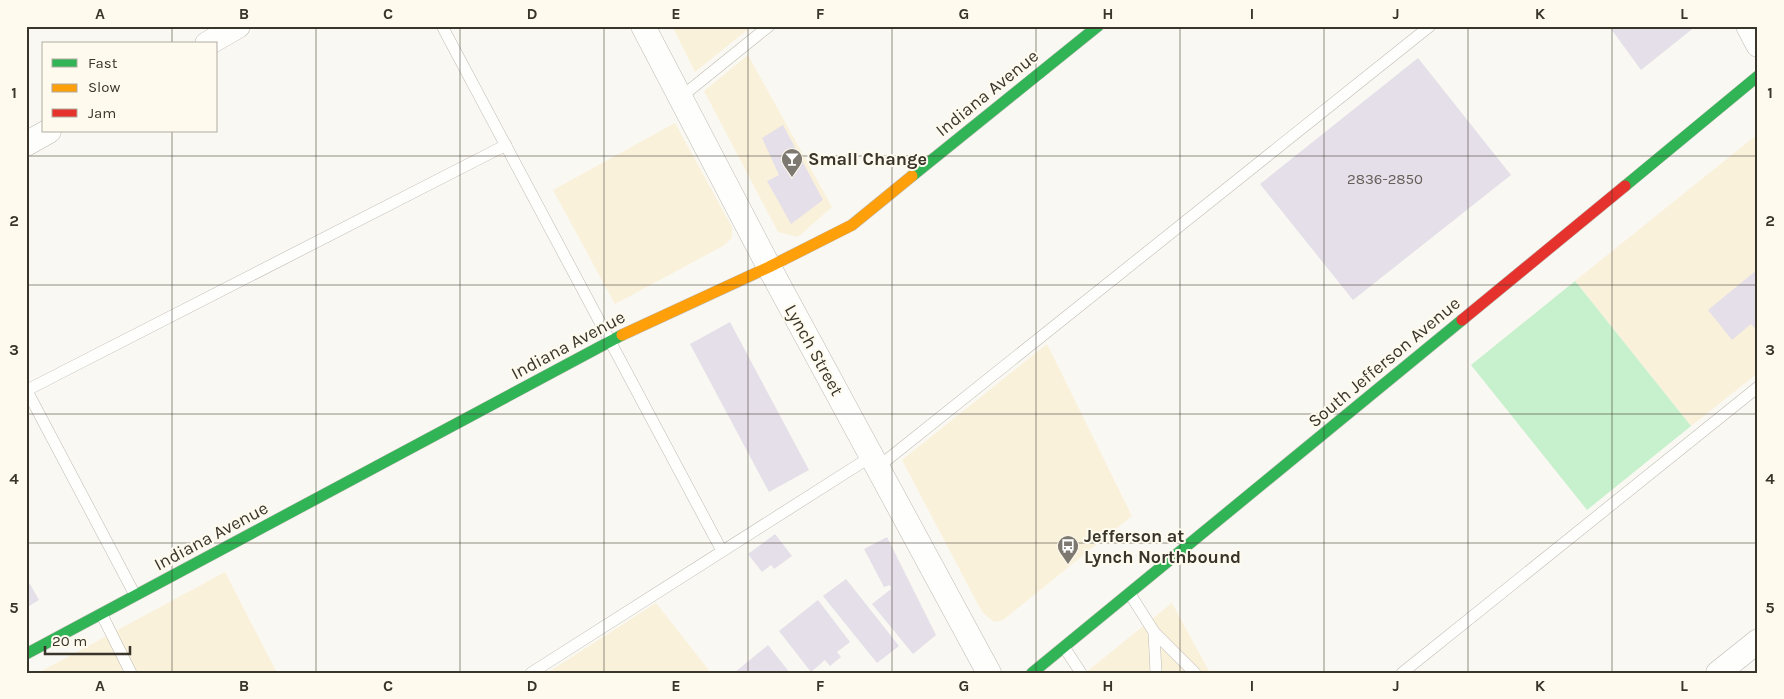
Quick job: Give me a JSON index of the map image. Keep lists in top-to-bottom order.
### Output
{
  "streets": {
    "street": ["Indiana Avenue", "Lynch Street", "South Jefferson Avenue"]
  },
  "crossings": [
    ["Indiana Avenue", "Lynch Street"]
  ],
  "places": {
    "bar": ["Small Change"],
    "bus stop": ["Jefferson at Lynch Northbound"]
  },
  "house_numbers": ["2836-2850"],
  "legend": ["Fast", "Slow", "Jam"],
  "scale_bar": "20 m",
  "grid": {
    "columns": [
      "A",
      "B",
      "C",
      "D",
      "E",
      "F",
      "G",
      "H",
      "I",
      "J",
      "K",
      "L"
    ],
    "rows": [
      "1",
      "2",
      "3",
      "4",
      "5"
    ]
  }
}
